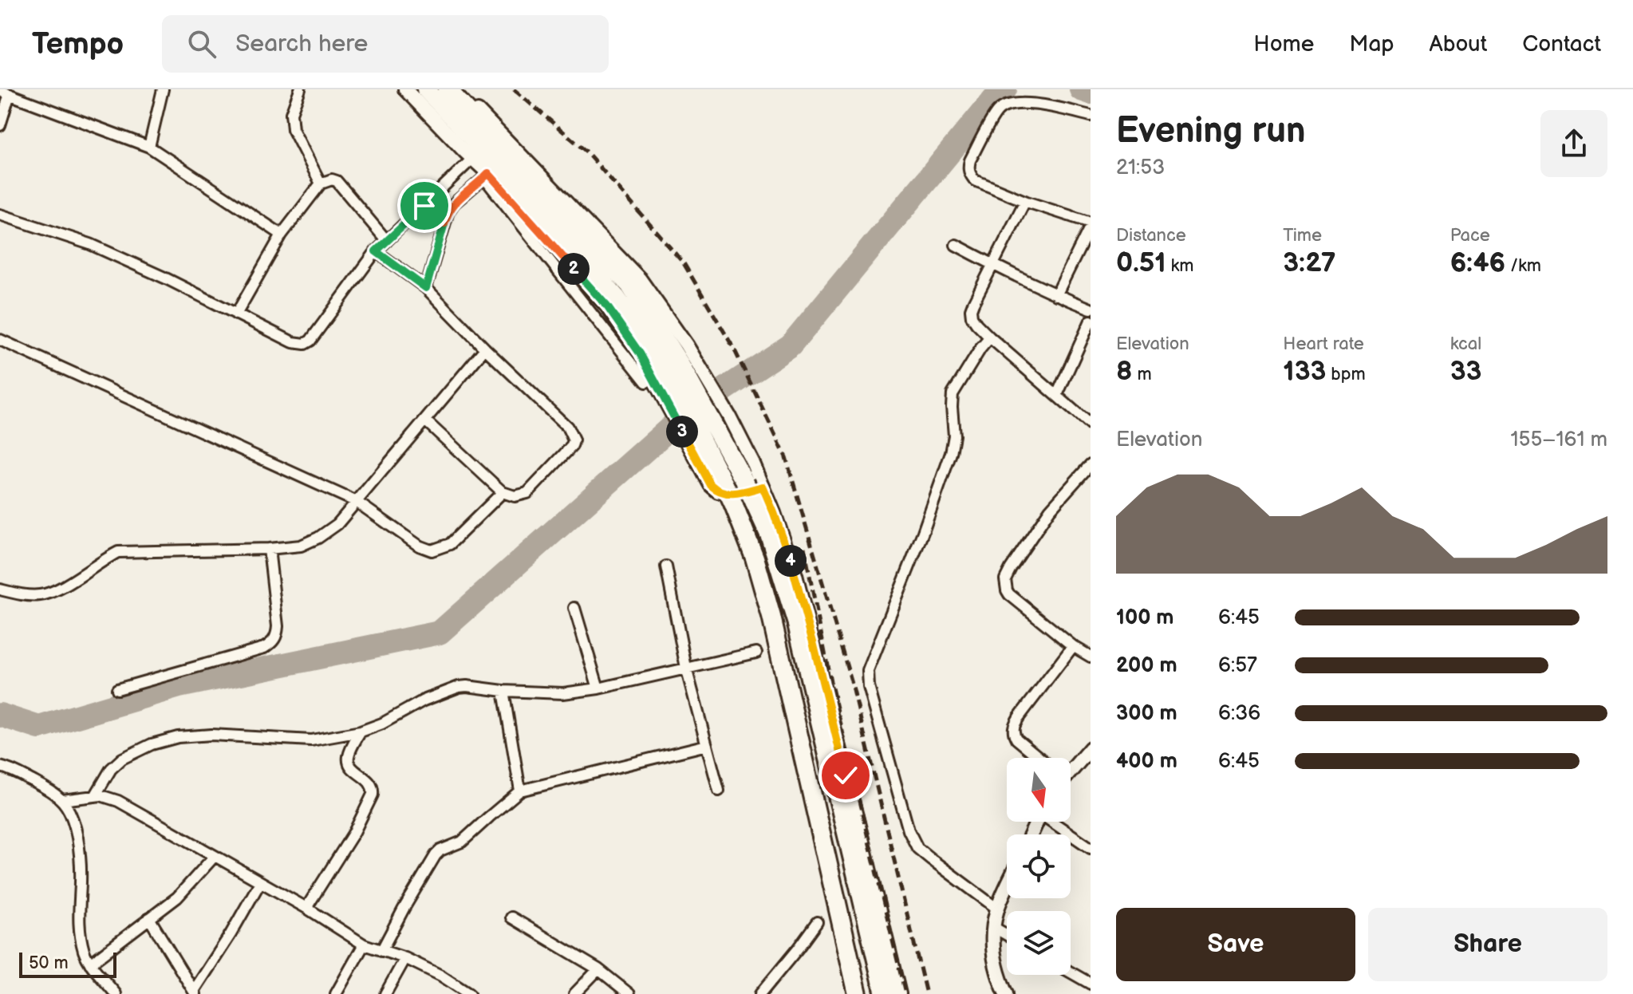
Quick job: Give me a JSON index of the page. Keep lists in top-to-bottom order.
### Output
{
  "scale_bar": "50 m",
  "north": "bottom",
  "page": {
    "header": "Tempo",
    "search": "Search here",
    "nav": [
      "Home",
      "Map",
      "About",
      "Contact"
    ],
    "heading": ["Evening run", "21:53"],
    "stats": [
      ["Distance", "0.51 km"],
      ["Time", "3:27"],
      ["Pace", "6:46 /km"],
      ["Elevation", "8 m"],
      ["Heart rate", "133 bpm"],
      ["kcal", "33"]
    ],
    "pins": ["2", "3", "4"],
    "chart": ["Elevation", "155–161 m"],
    "list": [
      {
        "name": "100 m",
        "note": "6:45"
      },
      {
        "name": "200 m",
        "note": "6:57"
      },
      {
        "name": "300 m",
        "note": "6:36"
      },
      {
        "name": "400 m",
        "note": "6:45"
      }
    ],
    "buttons": ["Save", "Share"],
    "scale": "50 m"
  }
}
